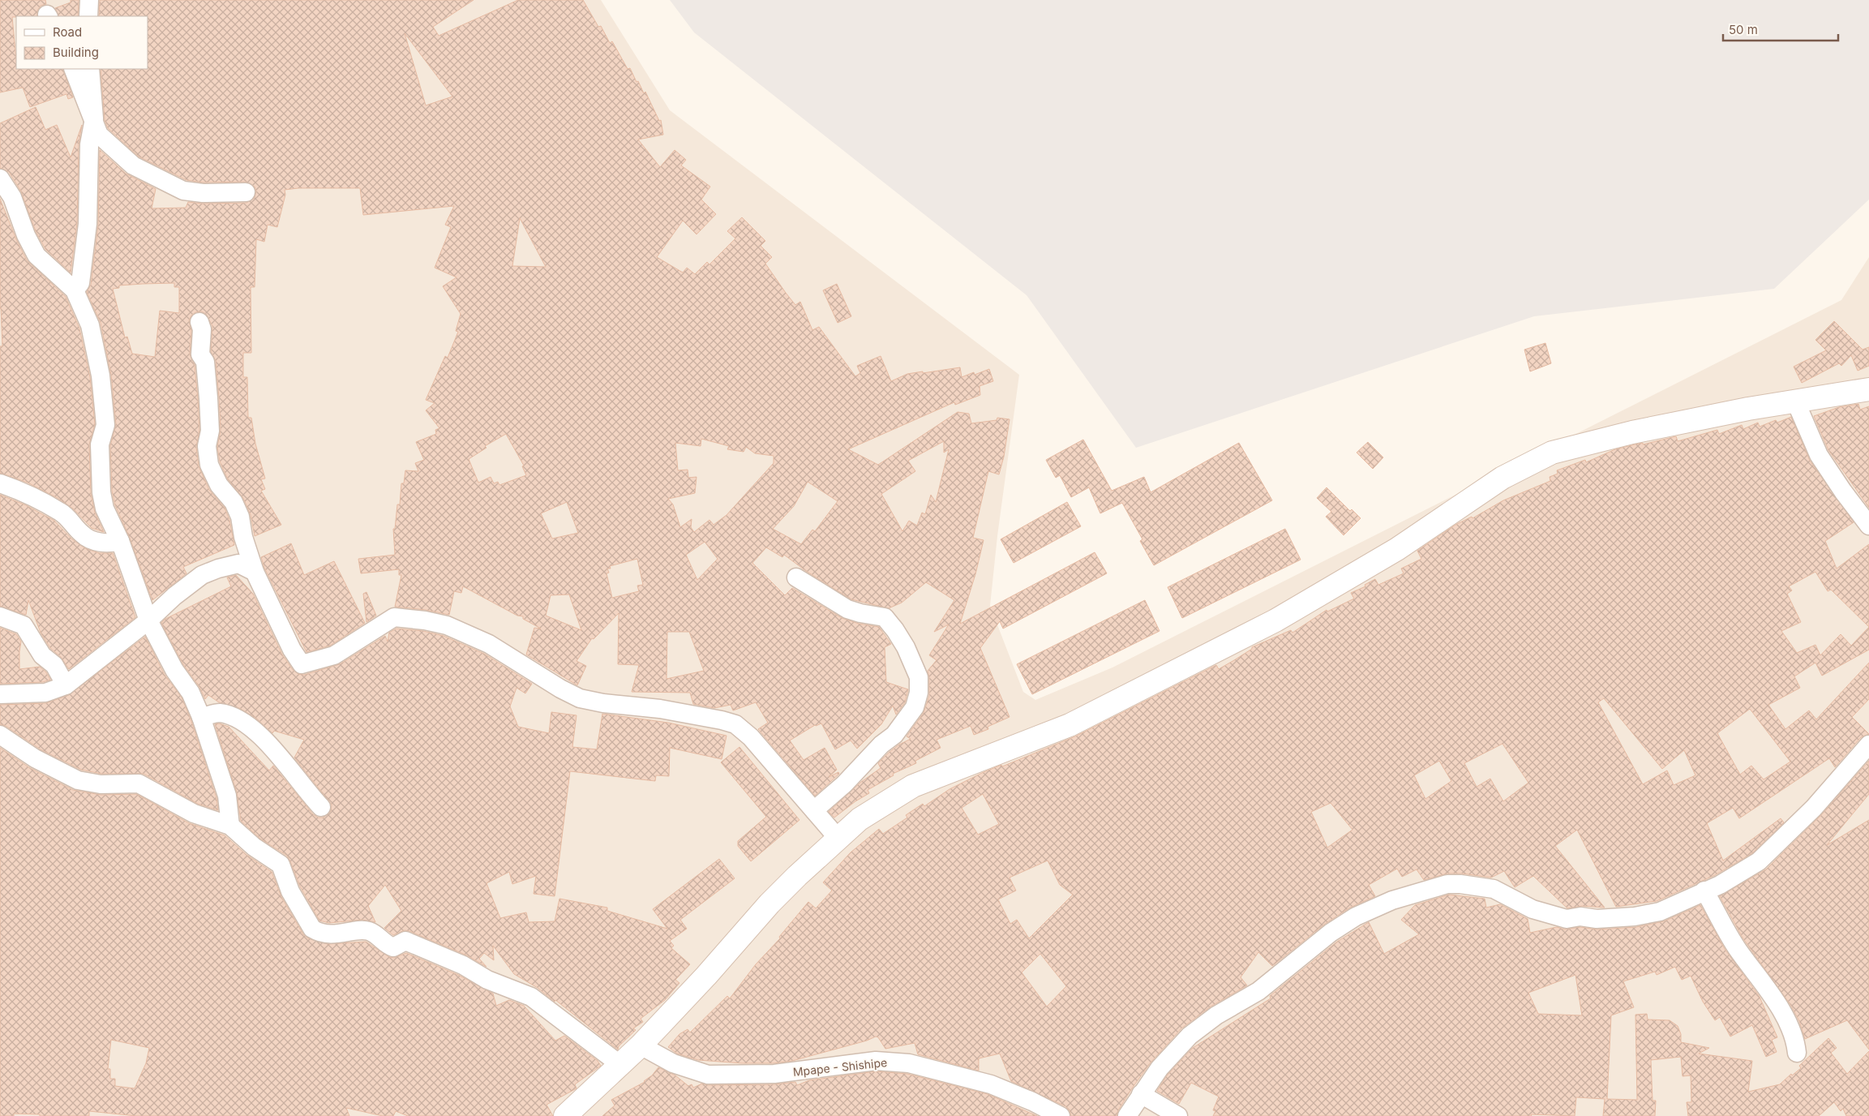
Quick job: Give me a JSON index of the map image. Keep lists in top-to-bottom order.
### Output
{
  "streets": {
    "street": ["Mpape - Shishipe"]
  },
  "legend": ["Road", "Building"],
  "scale_bar": "50 m"
}
